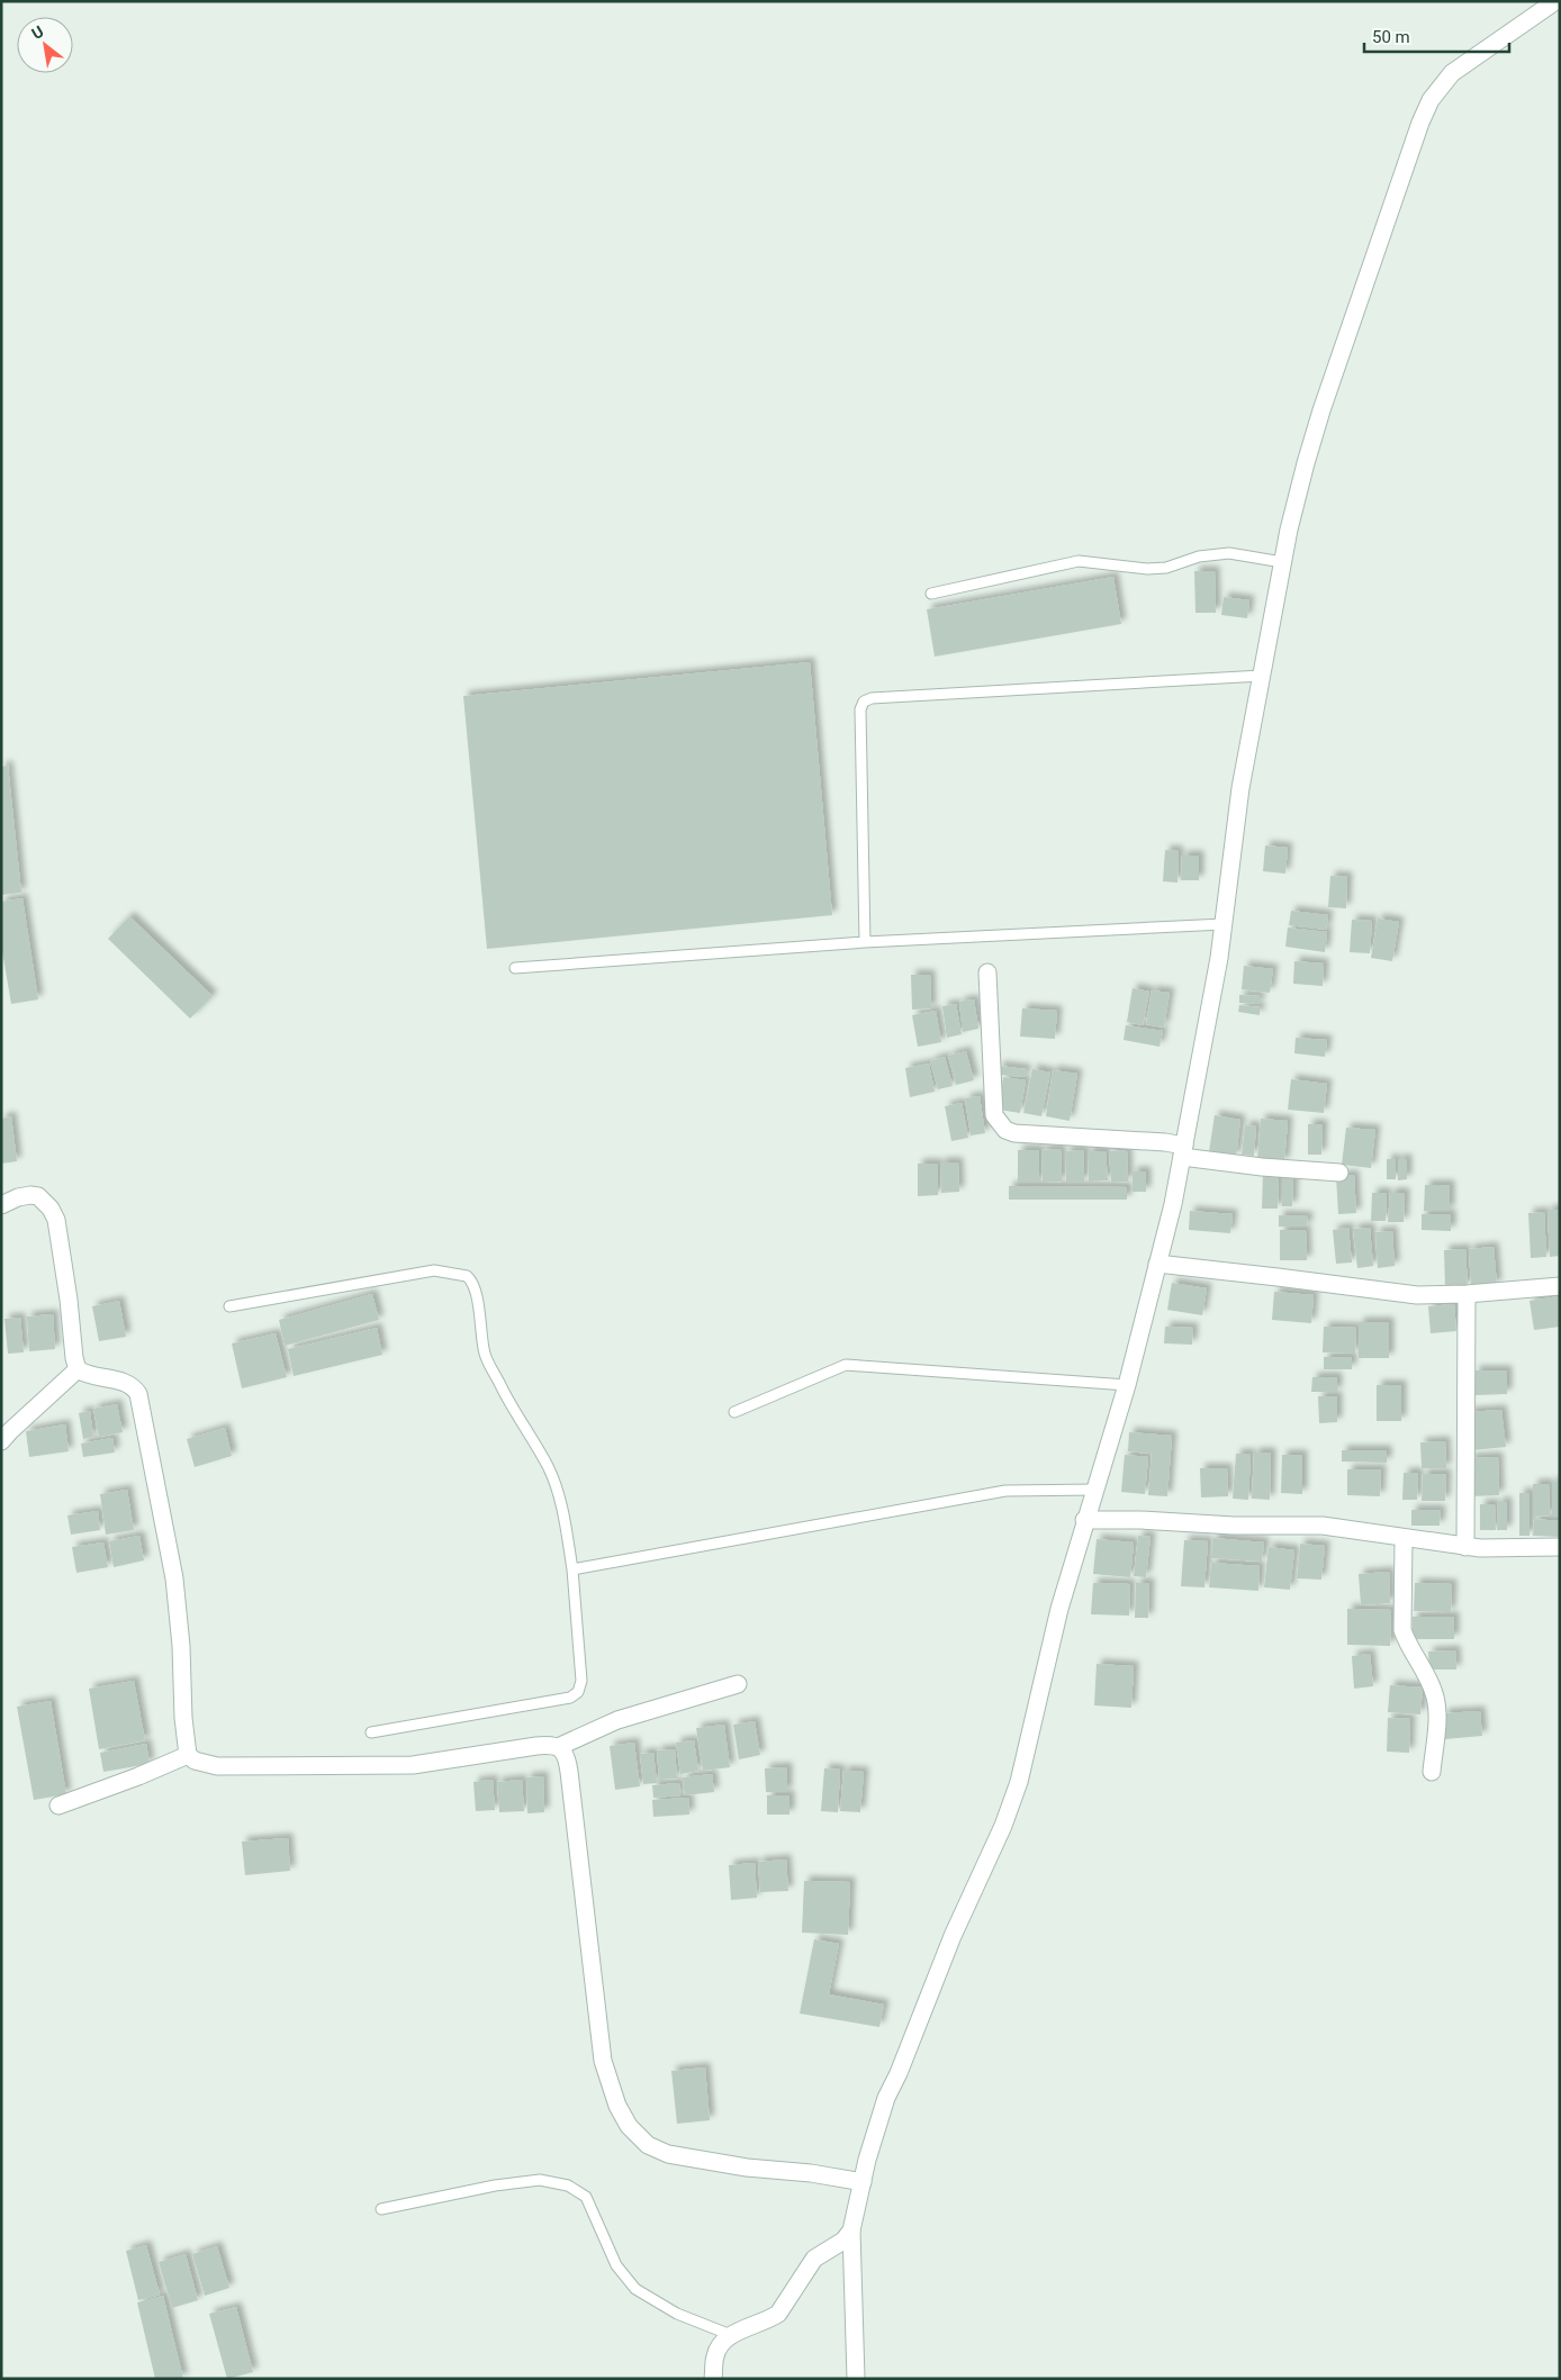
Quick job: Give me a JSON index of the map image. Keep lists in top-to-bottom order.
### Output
{
  "scale_bar": "50 m",
  "north": "top left"
}
